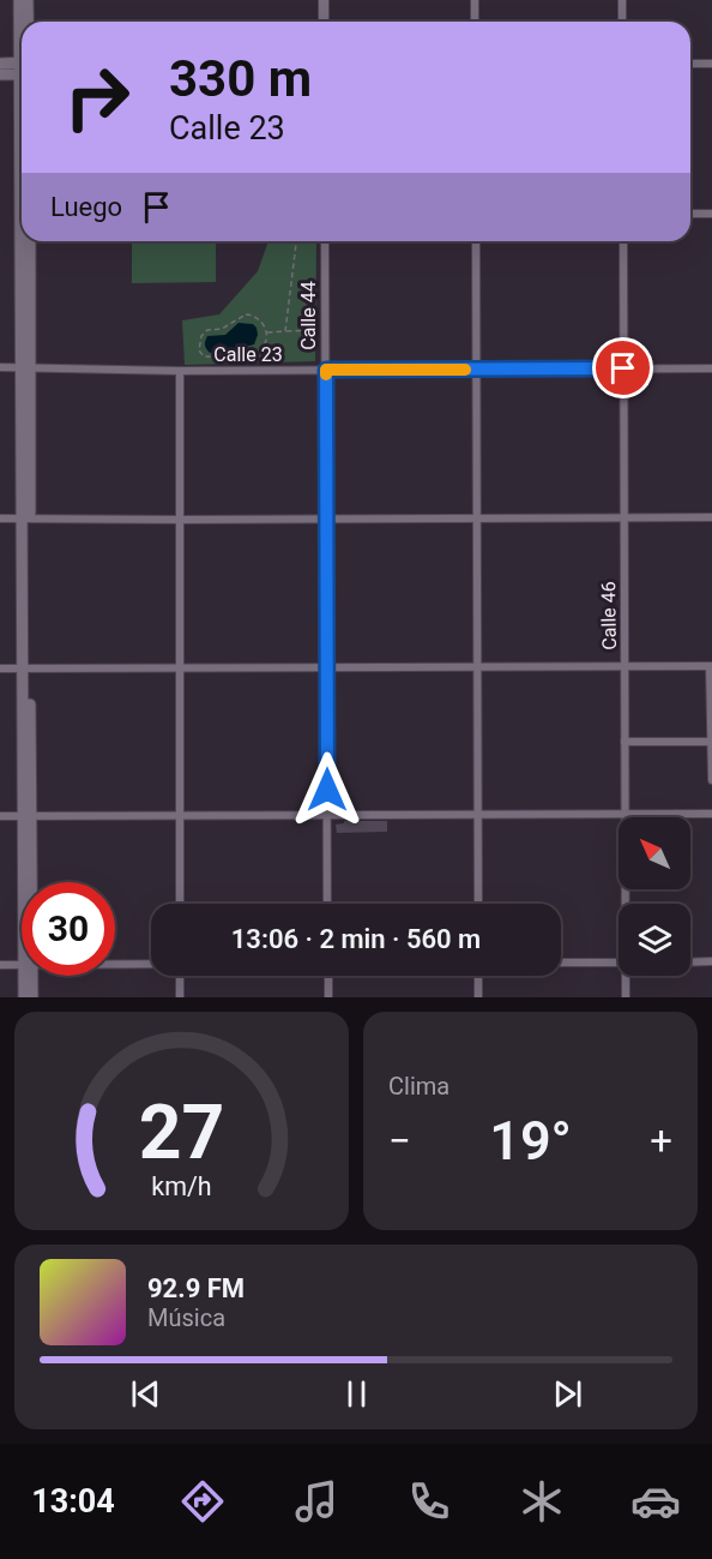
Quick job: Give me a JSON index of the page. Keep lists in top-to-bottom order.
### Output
{
  "streets": {
    "street": ["Calle 44", "Calle 23", "Calle 46"]
  },
  "crossings": [
    ["Calle 44", "Calle 23"],
    ["Calle 23", "Calle 46"]
  ],
  "north": "top left",
  "page": {
    "turn": ["330 m", "Calle 23"],
    "then": "Luego",
    "limit": "30",
    "trip": "13:06 · 2 min · 560 m",
    "tile": "Clima",
    "heat": ["−", "19°", "+"],
    "song": ["92.9 FM", "Música"],
    "tabs": "13:04",
    "gauge": ["27", "km/h"]
  }
}
